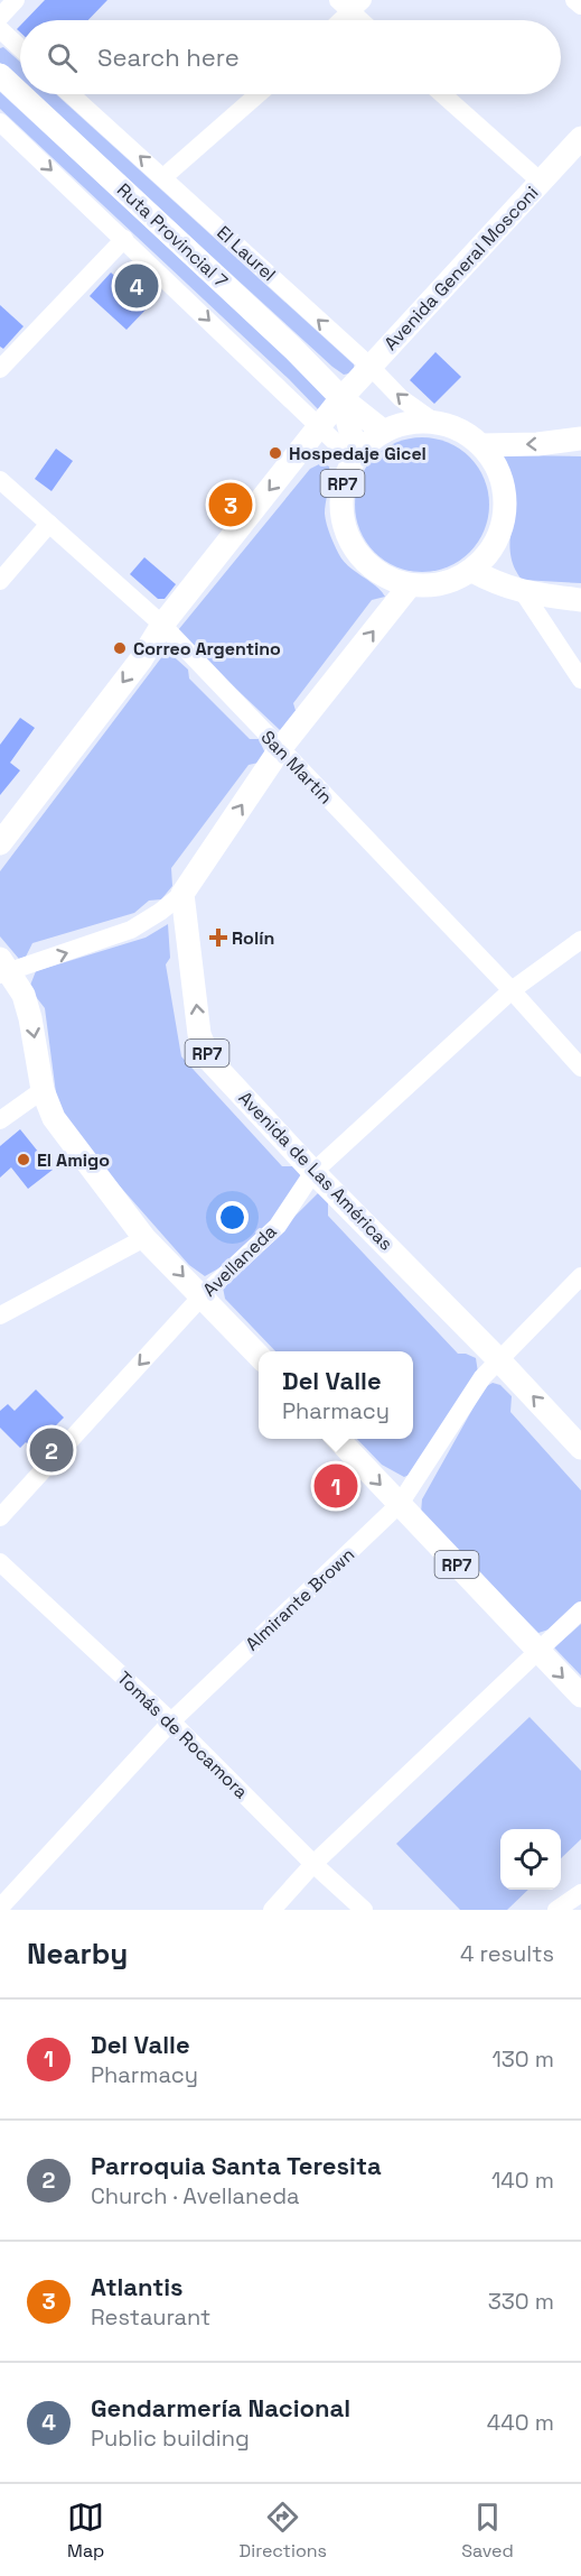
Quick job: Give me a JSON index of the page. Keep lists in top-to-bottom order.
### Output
{
  "streets": {
    "main road": [
      "Ruta Provincial 7",
      "Avenida General Mosconi",
      "RP7",
      "Avenida de Las Américas"
    ],
    "street": [
      "El Laurel",
      "San Martín",
      "Avellaneda",
      "Almirante Brown",
      "Tomás de Rocamora"
    ]
  },
  "crossings": [
    ["Ruta Provincial 7", "El Laurel"],
    ["Ruta Provincial 7", "Avenida General Mosconi"],
    ["Ruta Provincial 7", "RP7"],
    ["El Laurel", "Avenida General Mosconi"],
    ["El Laurel", "RP7"],
    ["RP7", "Almirante Brown"],
    ["San Martín", "Avellaneda"],
    ["Avenida de Las Américas", "Avellaneda"],
    ["Avenida de Las Américas", "Almirante Brown"],
    ["Almirante Brown", "Tomás de Rocamora"]
  ],
  "places": {
    "other": ["Hospedaje Gicel", "Correo Argentino", "El Amigo"],
    "health": ["Rolín"]
  },
  "page": {
    "search": "Search here",
    "pins": [
      "4",
      "3",
      "2",
      "1"
    ],
    "popup": ["Del Valle", "Pharmacy"],
    "heading": ["Nearby", "4 results"],
    "list": [
      {
        "mark": "1",
        "name": "Del Valle",
        "note": "Pharmacy",
        "value": "130 m"
      },
      {
        "mark": "2",
        "name": "Parroquia Santa Teresita",
        "note": "Church · Avellaneda",
        "value": "140 m"
      },
      {
        "mark": "3",
        "name": "Atlantis",
        "note": "Restaurant",
        "value": "330 m"
      },
      {
        "mark": "4",
        "name": "Gendarmería Nacional",
        "note": "Public building",
        "value": "440 m"
      }
    ],
    "nav": ["Map", "Directions", "Saved"]
  }
}
